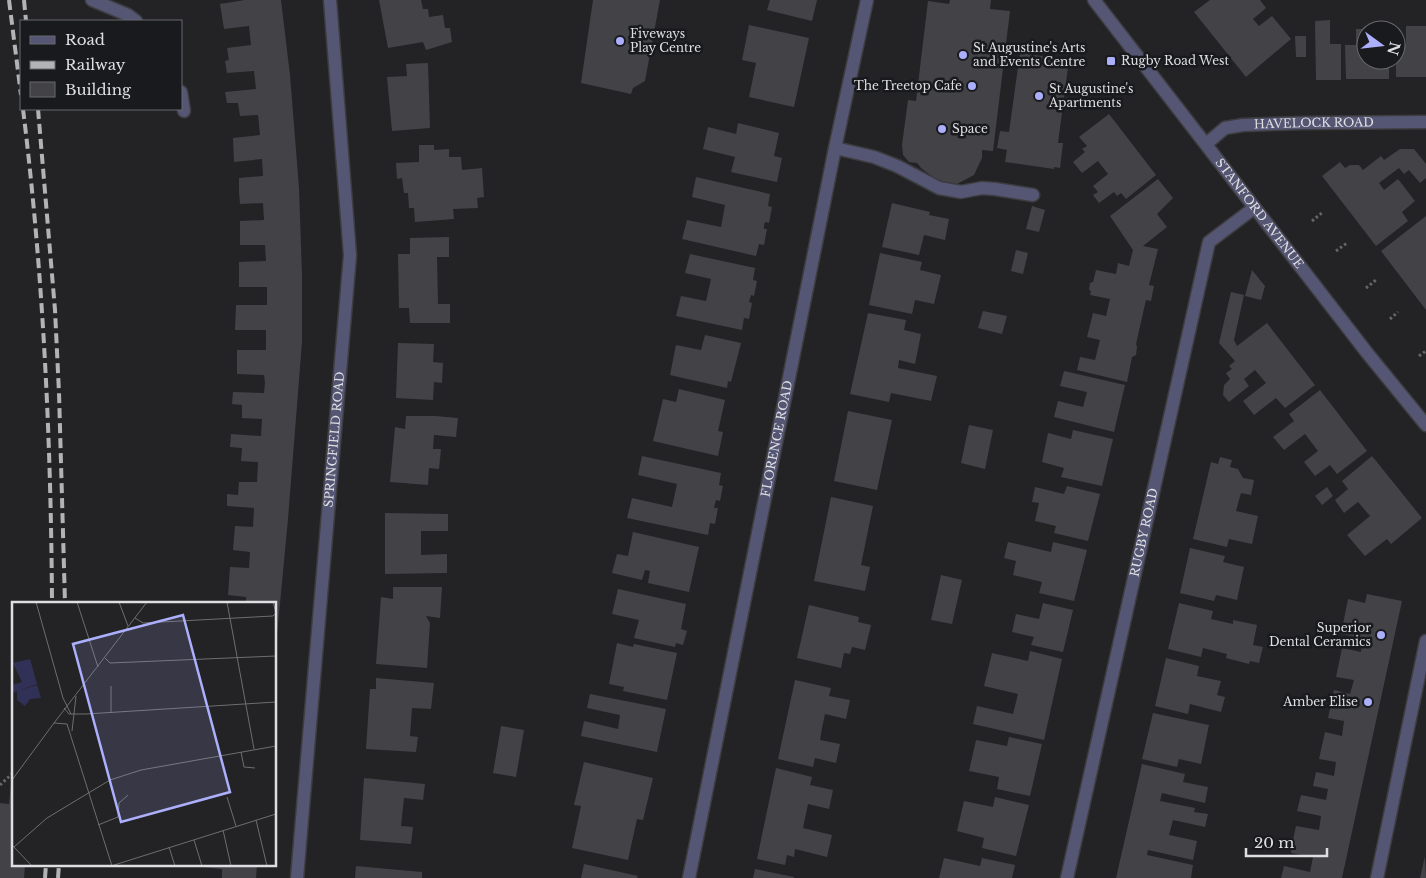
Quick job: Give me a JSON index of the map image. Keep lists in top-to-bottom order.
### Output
{
  "streets": {
    "street": [
      "HAVELOCK ROAD",
      "STANFORD AVENUE",
      "SPRINGFIELD ROAD",
      "FLORENCE ROAD",
      "RUGBY ROAD"
    ]
  },
  "crossings": [
    ["HAVELOCK ROAD", "STANFORD AVENUE"],
    ["STANFORD AVENUE", "RUGBY ROAD"]
  ],
  "places": {
    "other": [
      "Fiveways Play Centre",
      "St Augustine's Arts and Events Centre",
      "The Treetop Cafe",
      "St Augustine's Apartments",
      "Space",
      "Superior Dental Ceramics",
      "Amber Elise"
    ],
    "transit": ["Rugby Road West"]
  },
  "legend": ["Road", "Railway", "Building"],
  "scale_bar": "20 m",
  "north": "right"
}
